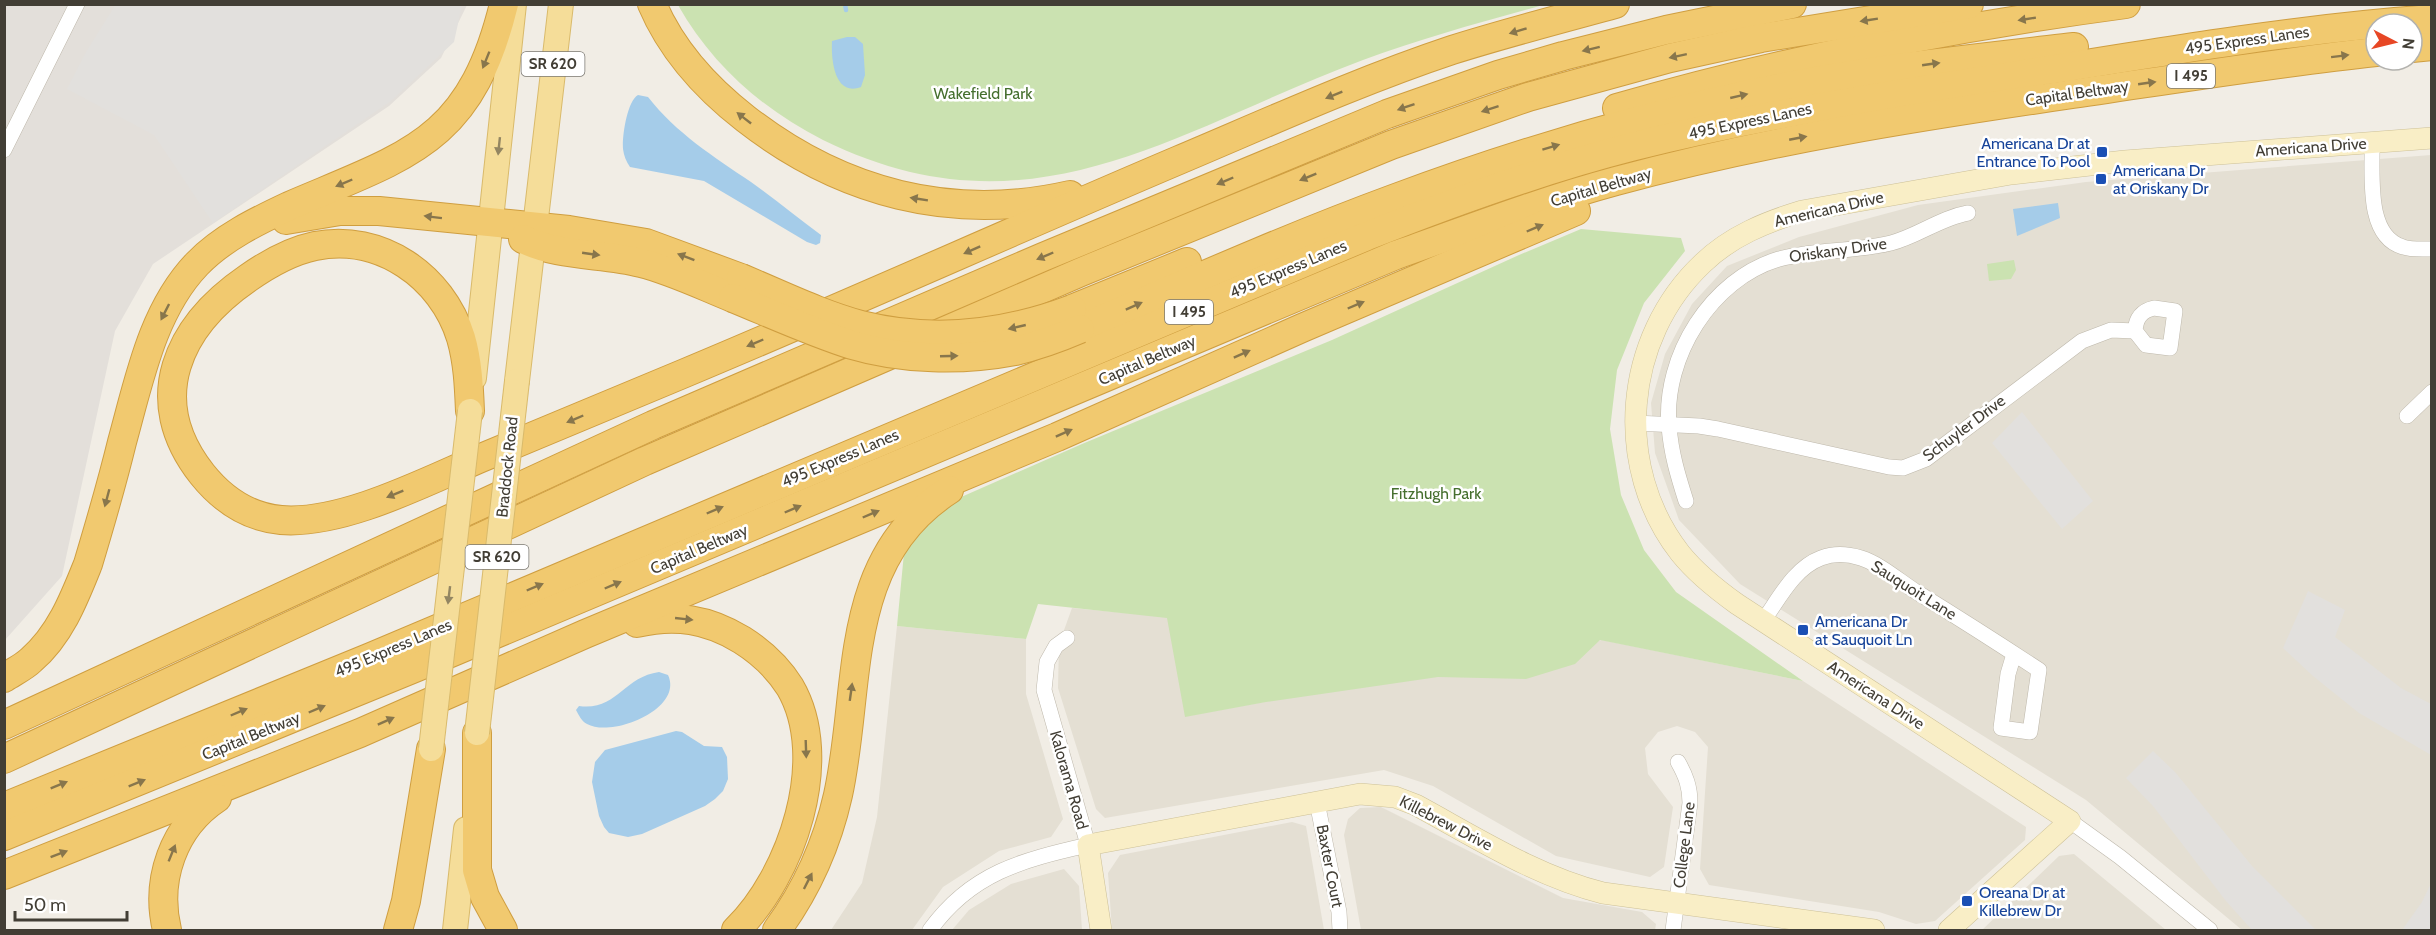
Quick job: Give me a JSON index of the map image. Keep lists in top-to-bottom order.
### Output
{
  "streets": {
    "highway": ["495 Express Lanes", "I 495", "Capital Beltway"],
    "main road": ["SR 620", "Braddock Road"],
    "street": [
      "Americana Drive",
      "Oriskany Drive",
      "Schuyler Drive",
      "Sauquoit Lane",
      "Kalorama Road",
      "Killebrew Drive",
      "College Lane",
      "Baxter Court"
    ]
  },
  "crossings": [
    ["Americana Drive", "Schuyler Drive"],
    ["Americana Drive", "Sauquoit Lane"],
    ["Oriskany Drive", "Schuyler Drive"],
    ["Kalorama Road", "Killebrew Drive"],
    ["Killebrew Drive", "College Lane"],
    ["Killebrew Drive", "Baxter Court"]
  ],
  "parks": ["Wakefield Park", "Fitzhugh Park"],
  "places": {
    "transit": [
      "Americana Dr at Entrance To Pool",
      "Americana Dr at Oriskany Dr",
      "Americana Dr at Sauquoit Ln",
      "Oreana Dr at Killebrew Dr"
    ]
  },
  "scale_bar": "50 m",
  "north": "right"
}
